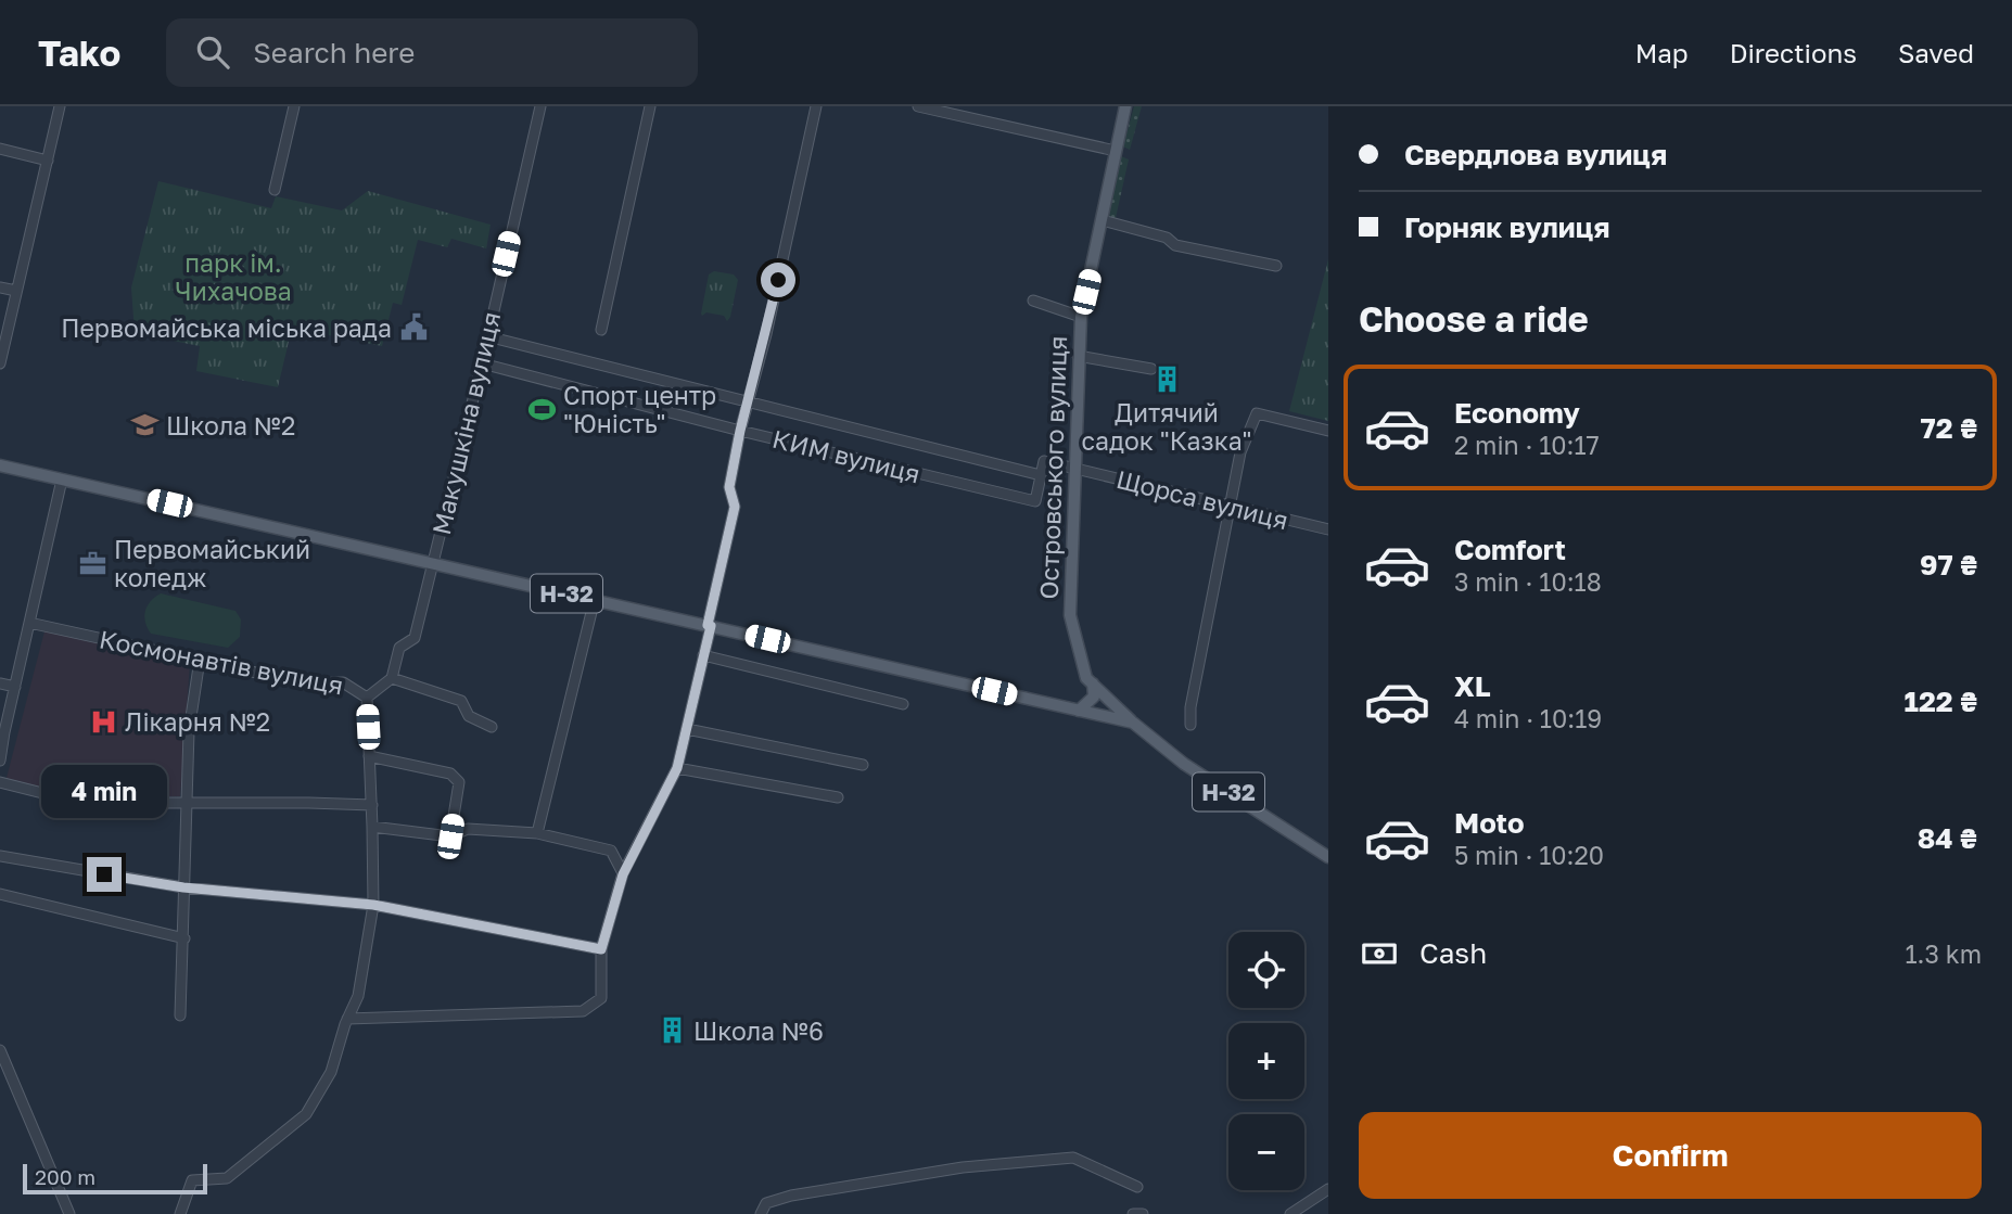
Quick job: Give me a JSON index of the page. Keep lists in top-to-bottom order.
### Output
{
  "streets": {
    "main road": ["Островського вулиця", "Н-32"],
    "street": [
      "Макушкіна вулиця",
      "КИМ вулиця",
      "Щорса вулиця",
      "Космонавтів вулиця"
    ]
  },
  "crossings": [
    ["Макушкіна вулиця", "КИМ вулиця"],
    ["Макушкіна вулиця", "Н-32"],
    ["КИМ вулиця", "Щорса вулиця"],
    ["Островського вулиця", "Щорса вулиця"],
    ["Островського вулиця", "Н-32"]
  ],
  "parks": ["парк ім. Чихачова"],
  "places": {
    "public building": ["Первомайська міська рада"],
    "building": ["Дитячий садок \"Казка\"", "Школа №6"],
    "sports": ["Спорт центр \"Юність\""],
    "school or university": ["Школа №2"],
    "office": ["Первомайський коледж"],
    "hospital": ["Лікарня №2"]
  },
  "scale_bar": "200 m",
  "page": {
    "header": "Tako",
    "search": "Search here",
    "nav": ["Map", "Directions", "Saved"],
    "banner": ["Свердлова вулиця", "Горняк вулиця"],
    "heading": "Choose a ride",
    "list": [
      {
        "name": "Economy",
        "note": "2 min · 10:17",
        "value": "72 ₴"
      },
      {
        "name": "Comfort",
        "note": "3 min · 10:18",
        "value": "97 ₴"
      },
      {
        "name": "XL",
        "note": "4 min · 10:19",
        "value": "122 ₴"
      },
      {
        "name": "Moto",
        "note": "5 min · 10:20",
        "value": "84 ₴"
      }
    ],
    "bubble": "4 min",
    "pay": ["Cash", "1.3 km"],
    "map_buttons": ["+", "−"],
    "buttons": "Confirm",
    "scale": "200 m"
  }
}
